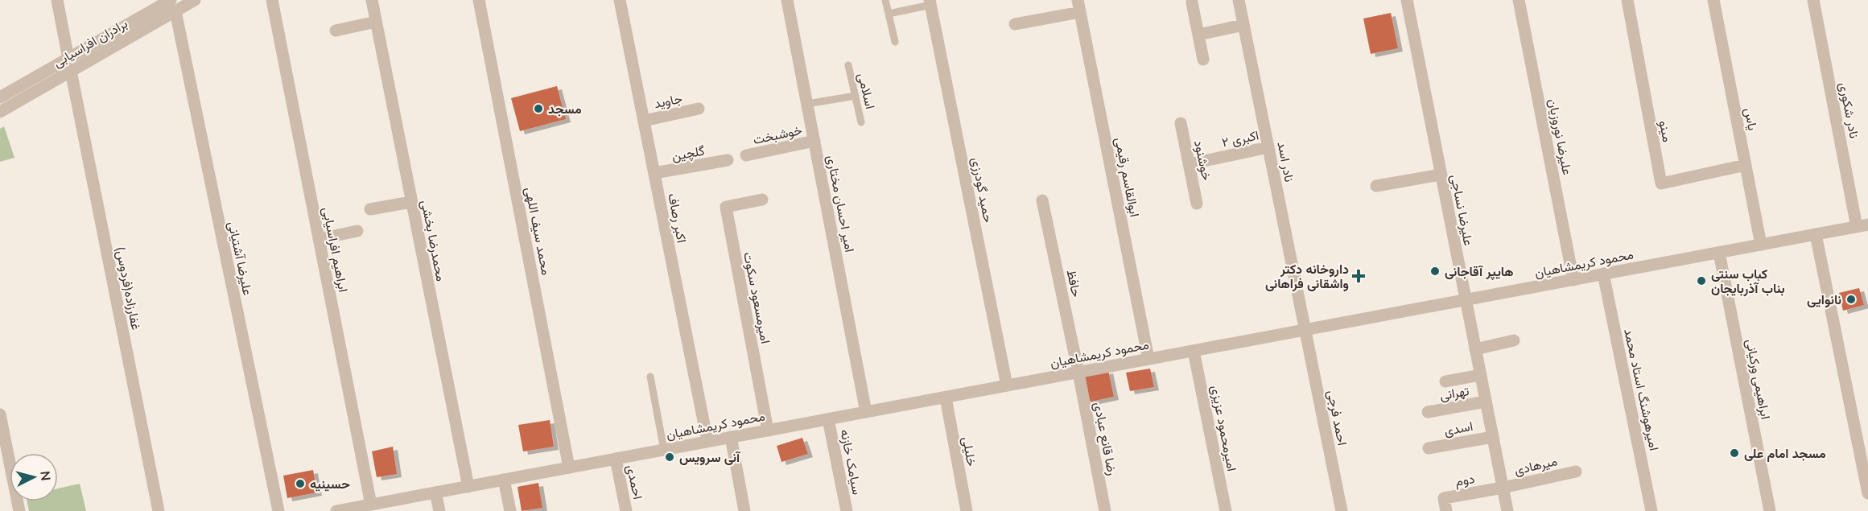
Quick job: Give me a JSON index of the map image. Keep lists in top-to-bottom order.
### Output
{
  "streets": {
    "street": [
      "برادران افراسیابی",
      "جاوید",
      "نادر شکوری",
      "یاس",
      "مینو",
      "خوشبخت",
      "علیرضا نوروزیان",
      "اکبری ۲",
      "گلچین",
      "خوشنود",
      "نادر اسد",
      "ابوالقاسم رقیمی",
      "حمید گودرزی",
      "امیر احسان مختاری",
      "علیرضا نساجی",
      "اکبر رصاف",
      "محمد سیف اللهی",
      "محمدرضا بخشی",
      "ابراهیم افراسیابی",
      "علیرضا آشتیانی",
      "محمود کریمشاهیان",
      "حافظ",
      "غفارزاده(فردوس)",
      "امیرمسعود سکوت",
      "ابراهیمی ورکیانی",
      "امیرهوشنگ استاد محمد",
      "تهرانی",
      "احمد فرجی",
      "امیرمحمود عزیزی",
      "اسدی",
      "رضا قانع عبادی",
      "خلیلی",
      "سیامک خازنه",
      "میرهادی",
      "دوم",
      "احمدی"
    ],
    "lane": ["اسلامی"]
  },
  "crossings": [
    ["برادران افراسیابی", "علیرضا آشتیانی"],
    ["برادران افراسیابی", "غفارزاده(فردوس)"],
    ["جاوید", "اکبر رصاف"],
    ["نادر شکوری", "محمود کریمشاهیان"],
    ["یاس", "مینو"],
    ["یاس", "محمود کریمشاهیان"],
    ["خوشبخت", "امیر احسان مختاری"],
    ["علیرضا نوروزیان", "محمود کریمشاهیان"],
    ["اکبری ۲", "خوشنود"],
    ["اکبری ۲", "نادر اسد"],
    ["گلچین", "اکبر رصاف"],
    ["نادر اسد", "محمود کریمشاهیان"],
    ["نادر اسد", "احمد فرجی"],
    ["ابوالقاسم رقیمی", "محمود کریمشاهیان"],
    ["حمید گودرزی", "محمود کریمشاهیان"],
    ["امیر احسان مختاری", "محمود کریمشاهیان"],
    ["علیرضا نساجی", "محمود کریمشاهیان"],
    ["علیرضا نساجی", "تهرانی"],
    ["علیرضا نساجی", "اسدی"],
    ["علیرضا نساجی", "میرهادی"],
    ["علیرضا نساجی", "دوم"],
    ["اکبر رصاف", "محمود کریمشاهیان"],
    ["محمد سیف اللهی", "محمود کریمشاهیان"],
    ["محمدرضا بخشی", "محمود کریمشاهیان"],
    ["ابراهیم افراسیابی", "محمود کریمشاهیان"],
    ["محمود کریمشاهیان", "حافظ"],
    ["محمود کریمشاهیان", "امیرمسعود سکوت"],
    ["محمود کریمشاهیان", "ابراهیمی ورکیانی"],
    ["محمود کریمشاهیان", "امیرهوشنگ استاد محمد"],
    ["محمود کریمشاهیان", "احمد فرجی"],
    ["محمود کریمشاهیان", "امیرمحمود عزیزی"],
    ["محمود کریمشاهیان", "رضا قانع عبادی"],
    ["محمود کریمشاهیان", "خلیلی"],
    ["محمود کریمشاهیان", "سیامک خازنه"],
    ["محمود کریمشاهیان", "احمدی"],
    ["حافظ", "رضا قانع عبادی"],
    ["میرهادی", "دوم"]
  ],
  "places": {
    "other": [
      "مسجد",
      "هایپر آقاجانی",
      "کباب سنتی بناب آذربایجان",
      "نانوایی",
      "مسجد امام علی",
      "آنی سرویس",
      "حسینیه"
    ],
    "health": ["داروخانه دکتر واشقانی فراهانی"]
  },
  "north": "right"
}
